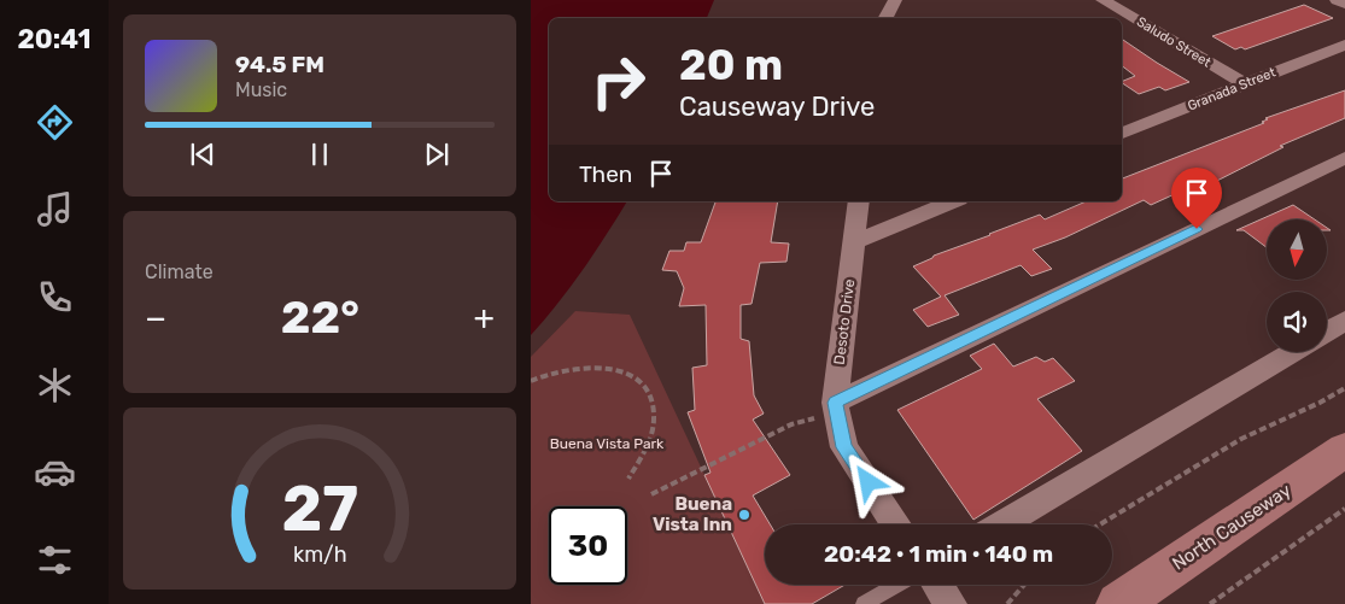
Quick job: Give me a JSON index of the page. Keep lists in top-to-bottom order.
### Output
{
  "streets": {
    "main road": ["North Causeway"],
    "street": ["Saludo Street", "Granada Street", "Desoto Drive"]
  },
  "crossings": [
    ["Saludo Street", "Granada Street"]
  ],
  "parks": ["Buena Vista Park"],
  "places": ["Buena Vista Inn"],
  "north": "bottom",
  "page": {
    "tabs": "20:41",
    "turn": ["20 m", "Causeway Drive"],
    "song": ["94.5 FM", "Music"],
    "then": "Then",
    "tile": "Climate",
    "heat": ["−", "22°", "+"],
    "limit": "30",
    "trip": "20:42 · 1 min · 140 m",
    "gauge": ["27", "km/h"]
  }
}
